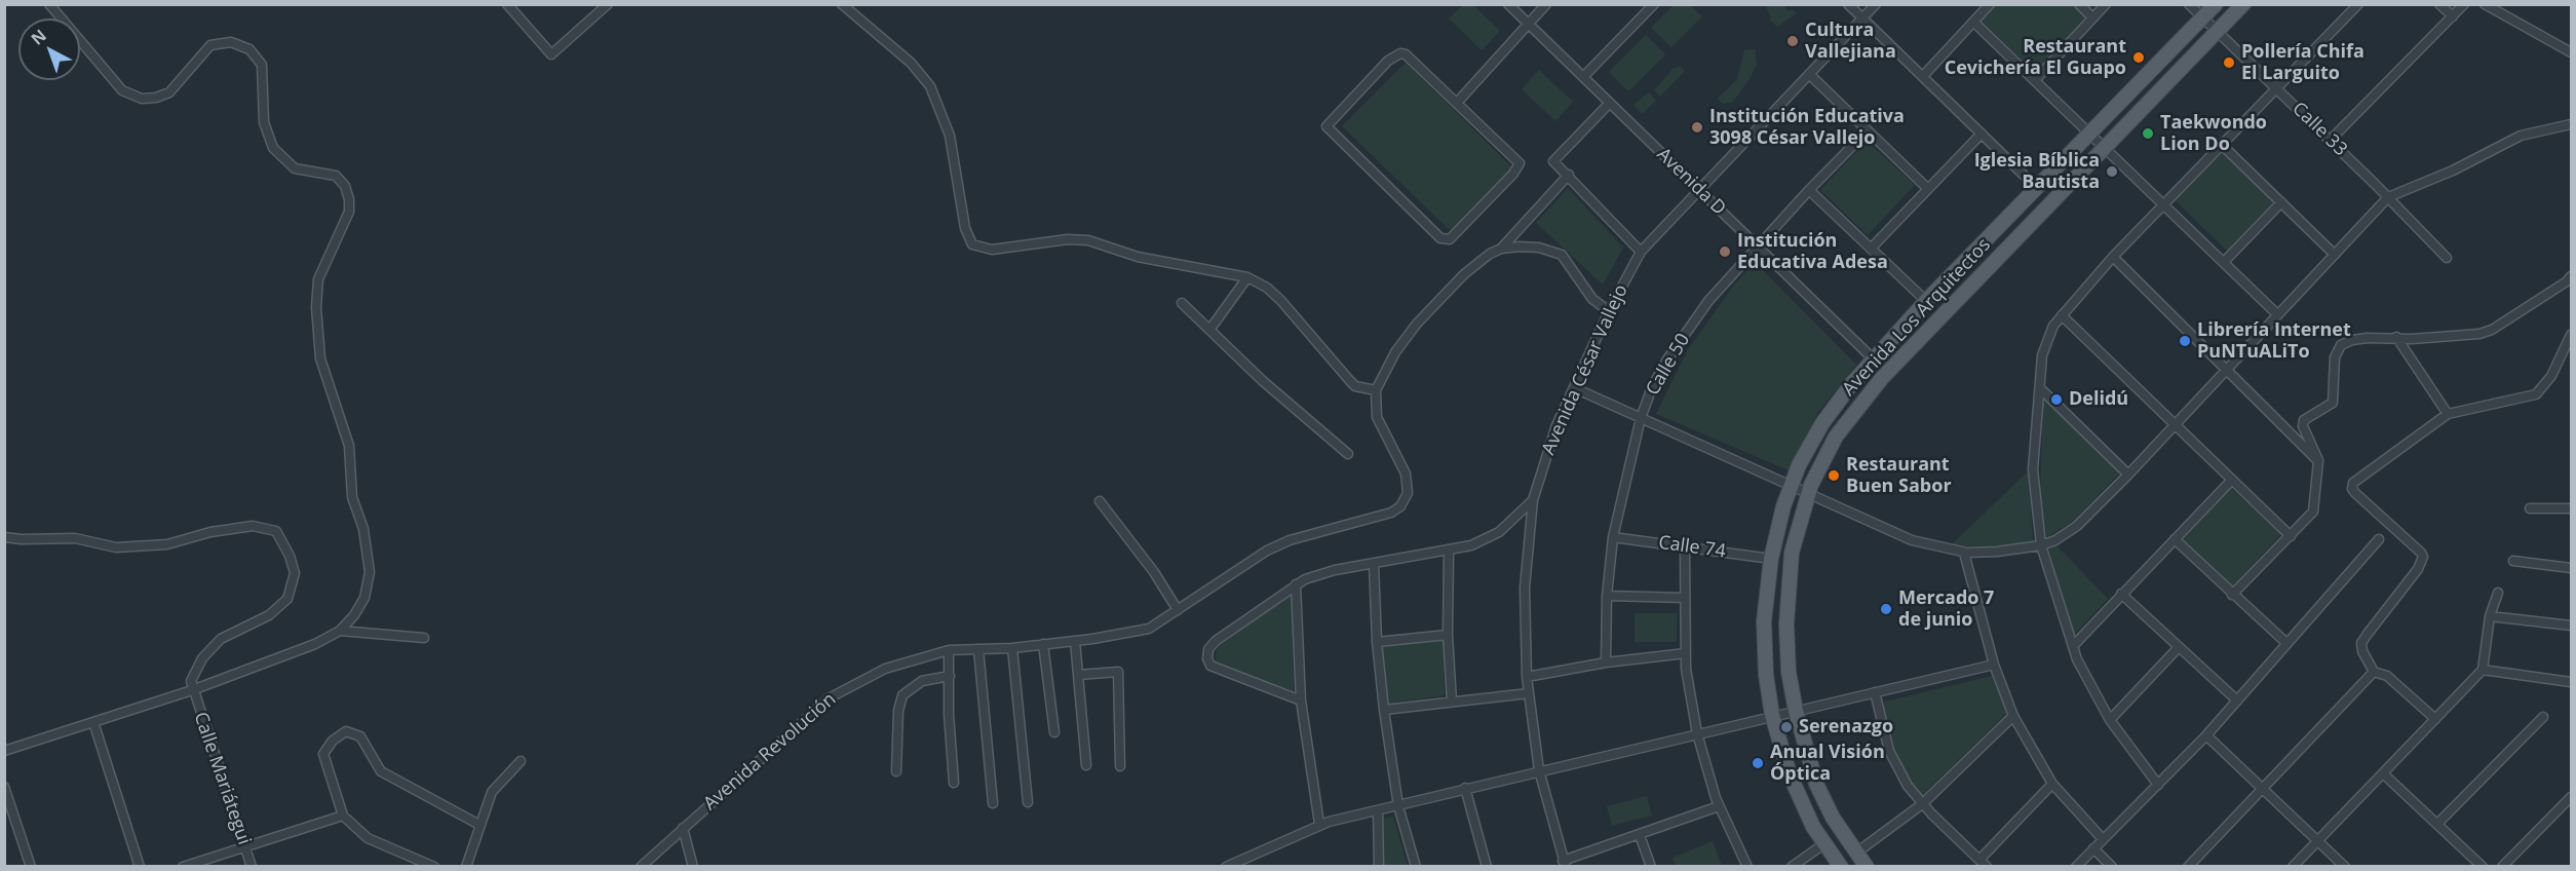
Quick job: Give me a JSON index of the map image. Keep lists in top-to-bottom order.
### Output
{
  "streets": {
    "main road": ["Avenida Los Arquitectos"],
    "street": [
      "Calle 33",
      "Avenida D",
      "Calle 50",
      "Avenida César Vallejo",
      "Calle 74",
      "Avenida Revolución",
      "Calle Mariátegui"
    ]
  },
  "crossings": [
    ["Calle 33", "Avenida Los Arquitectos"],
    ["Avenida D", "Avenida Los Arquitectos"],
    ["Avenida D", "Calle 50"],
    ["Avenida D", "Avenida César Vallejo"],
    ["Avenida Los Arquitectos", "Calle 74"],
    ["Calle 50", "Calle 74"]
  ],
  "places": [
    "Cultura Vallejiana",
    "Restaurant Cevichería El Guapo",
    "Pollería Chifa El Larguito",
    "Institución Educativa 3098 César Vallejo",
    "Taekwondo Lion Do",
    "Iglesia Bíblica Bautista",
    "Institución Educativa Adesa",
    "Librería Internet PuNTuALiTo",
    "Delidú",
    "Restaurant Buen Sabor",
    "Mercado 7 de junio",
    "Serenazgo",
    "Anual Visión Óptica"
  ],
  "north": "top left"
}
